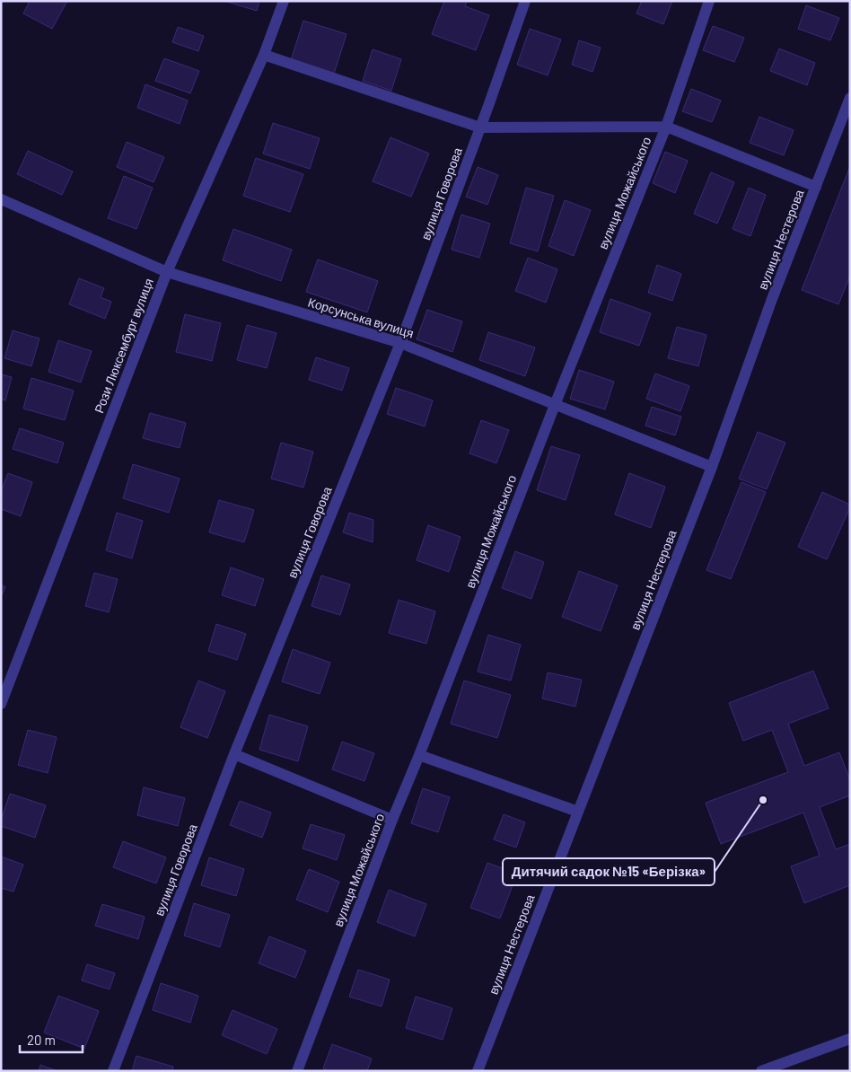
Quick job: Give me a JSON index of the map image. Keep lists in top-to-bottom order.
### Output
{
  "streets": {
    "street": [
      "вулиця Можайського",
      "вулиця Говорова",
      "вулиця Нестерова",
      "Корсунська вулиця",
      "Рози Люксембург вулиця"
    ]
  },
  "crossings": [
    ["вулиця Можайського", "Корсунська вулиця"],
    ["вулиця Говорова", "Корсунська вулиця"],
    ["вулиця Нестерова", "Корсунська вулиця"],
    ["Корсунська вулиця", "Рози Люксембург вулиця"]
  ],
  "places": ["Дитячий садок №15 «Берізка»"],
  "scale_bar": "20 m"
}
